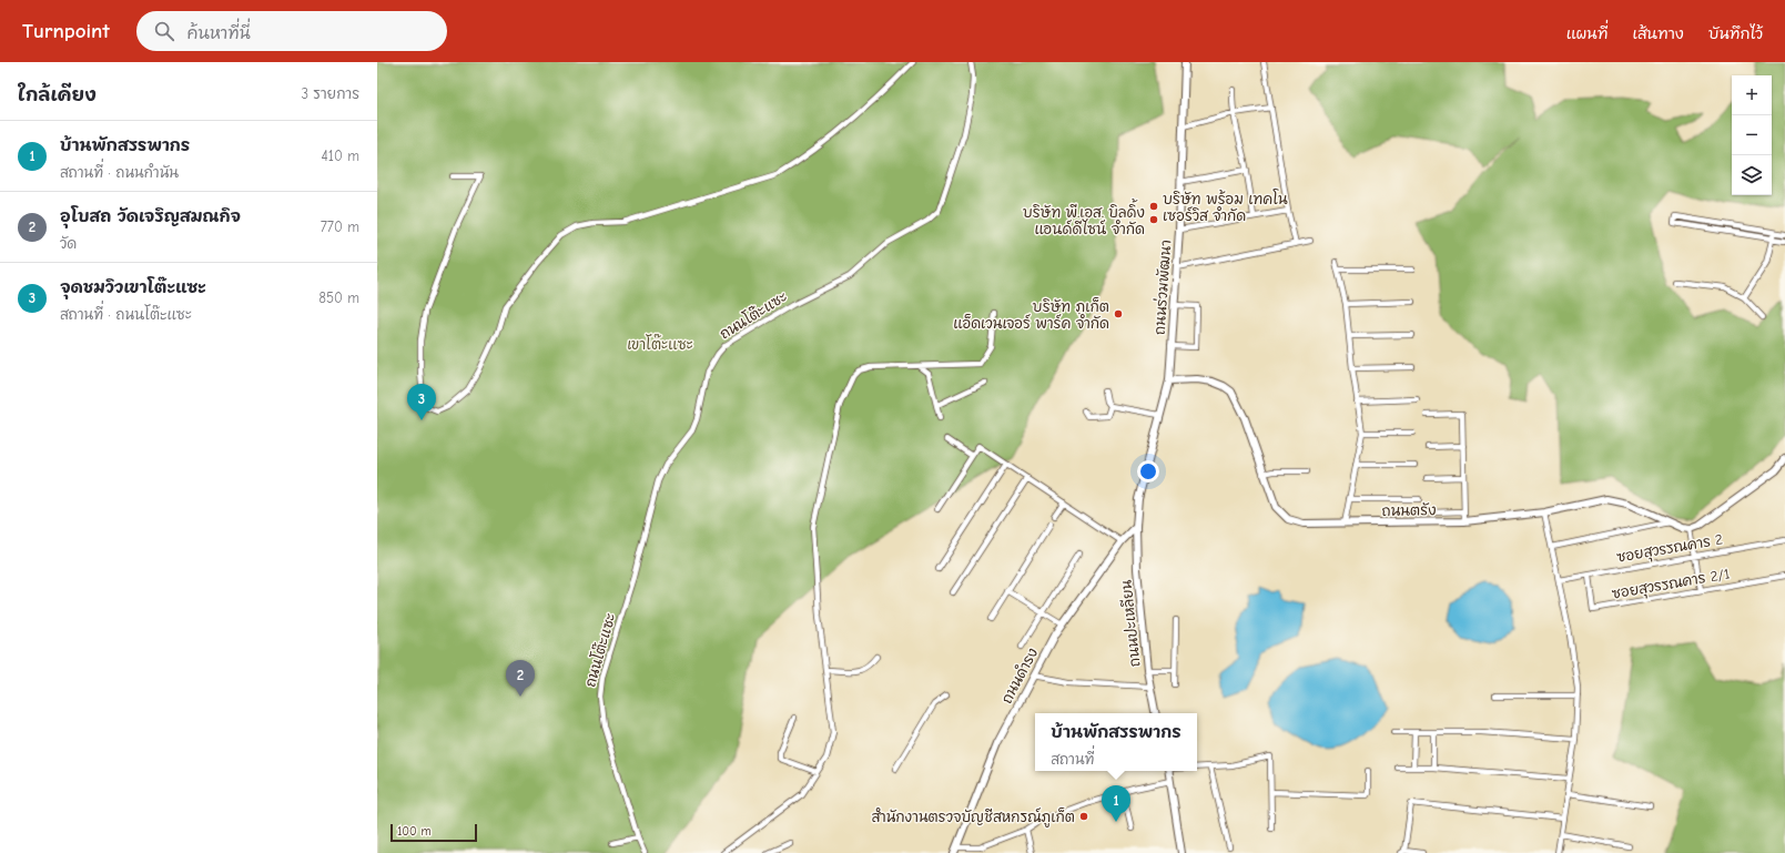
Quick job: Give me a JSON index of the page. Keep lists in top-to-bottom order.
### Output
{
  "streets": {
    "street": [
      "ถนนร่วมพัฒนา",
      "ถนนโต๊ะแซะ",
      "ถนนตรัง",
      "ซอยสุวรรณคาร 2",
      "ซอยสุวรรณคาร 2/1",
      "ถนนปะเหลียน",
      "ถนนดำรง"
    ]
  },
  "crossings": [
    ["ถนนร่วมพัฒนา", "ถนนตรัง"],
    ["ซอยสุวรรณคาร 2", "ซอยสุวรรณคาร 2/1"],
    ["ถนนปะเหลียน", "ถนนดำรง"]
  ],
  "parks": ["เขาโต๊ะแซะ"],
  "places": [
    "บริษัท พร้อม เทคโน เซอร์วิส จำกัด",
    "บริษัท พี.เอส. บิลดิ้ง แอนด์ดีไซน์ จำกัด",
    "บริษัท ภูเก็ต แอ็ดเวนเจอร์ พาร์ค จำกัด",
    "สำนักงานตรวจบัญชีสหกรณ์ภูเก็ต"
  ],
  "scale_bar": "100 m",
  "page": {
    "header": "Turnpoint",
    "search": "ค้นหาที่นี่",
    "nav": ["แผนที่", "เส้นทาง", "บันทึกไว้"],
    "heading": ["ใกล้เคียง", "3 รายการ"],
    "map_buttons": ["+", "−"],
    "list": [
      {
        "mark": "1",
        "name": "บ้านพักสรรพากร",
        "note": "สถานที่ · ถนนกำนัน",
        "value": "410 m"
      },
      {
        "mark": "2",
        "name": "อุโบสถ วัดเจริญสมณกิจ",
        "note": "วัด",
        "value": "770 m"
      },
      {
        "mark": "3",
        "name": "จุดชมวิวเขาโต๊ะแซะ",
        "note": "สถานที่ · ถนนโต๊ะแซะ",
        "value": "850 m"
      }
    ],
    "pins": ["3", "2", "1"],
    "popup": ["บ้านพักสรรพากร", "สถานที่"],
    "scale": "100 m"
  }
}
